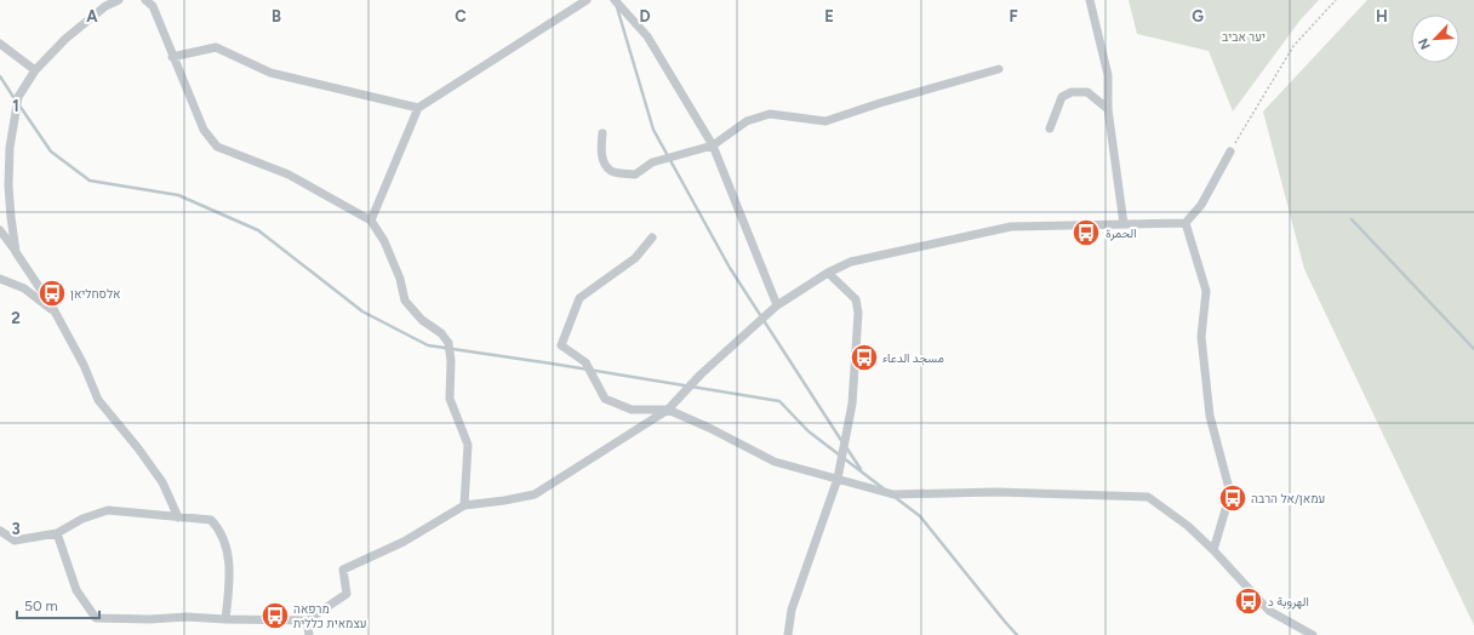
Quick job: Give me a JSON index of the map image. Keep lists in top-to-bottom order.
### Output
{
  "parks": ["יער אביב"],
  "places": {
    "bus stop": [
      "الحمرة",
      "אלסחליאן",
      "مسجد الدعاء",
      "עמאן/אל הרבה",
      "الهروبة د",
      "מרפאה עצמאית כללית"
    ]
  },
  "scale_bar": "50 m",
  "north": "bottom left",
  "grid": {
    "columns": [
      "A",
      "B",
      "C",
      "D",
      "E",
      "F",
      "G",
      "H"
    ],
    "rows": ["1", "2", "3"]
  }
}
